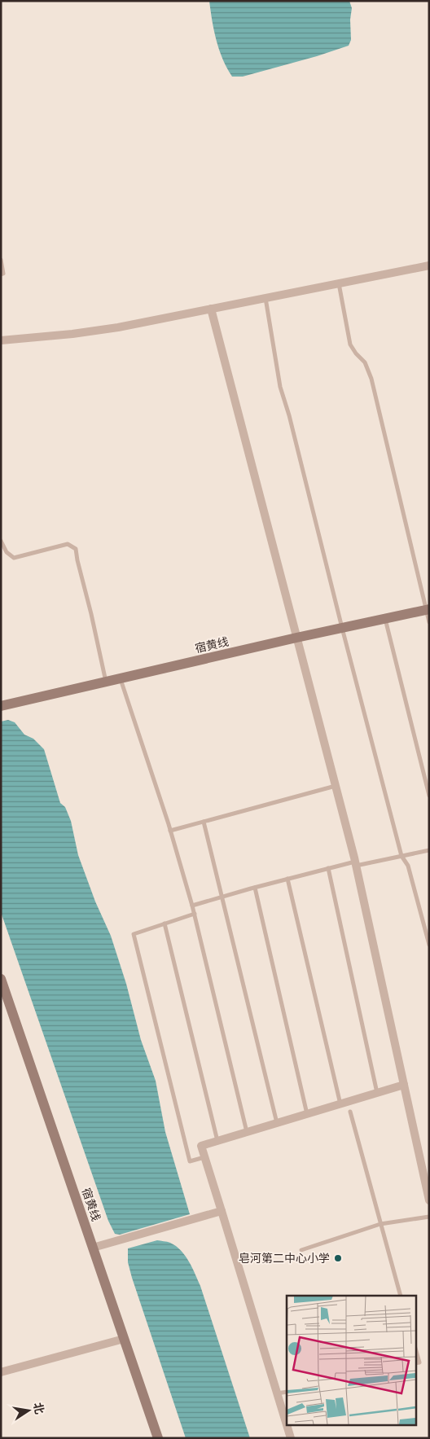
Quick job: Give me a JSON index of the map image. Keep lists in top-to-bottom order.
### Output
{
  "streets": {
    "main road": ["宿黄线"]
  },
  "places": ["皂河第二中心小学"],
  "north": "right"
}
